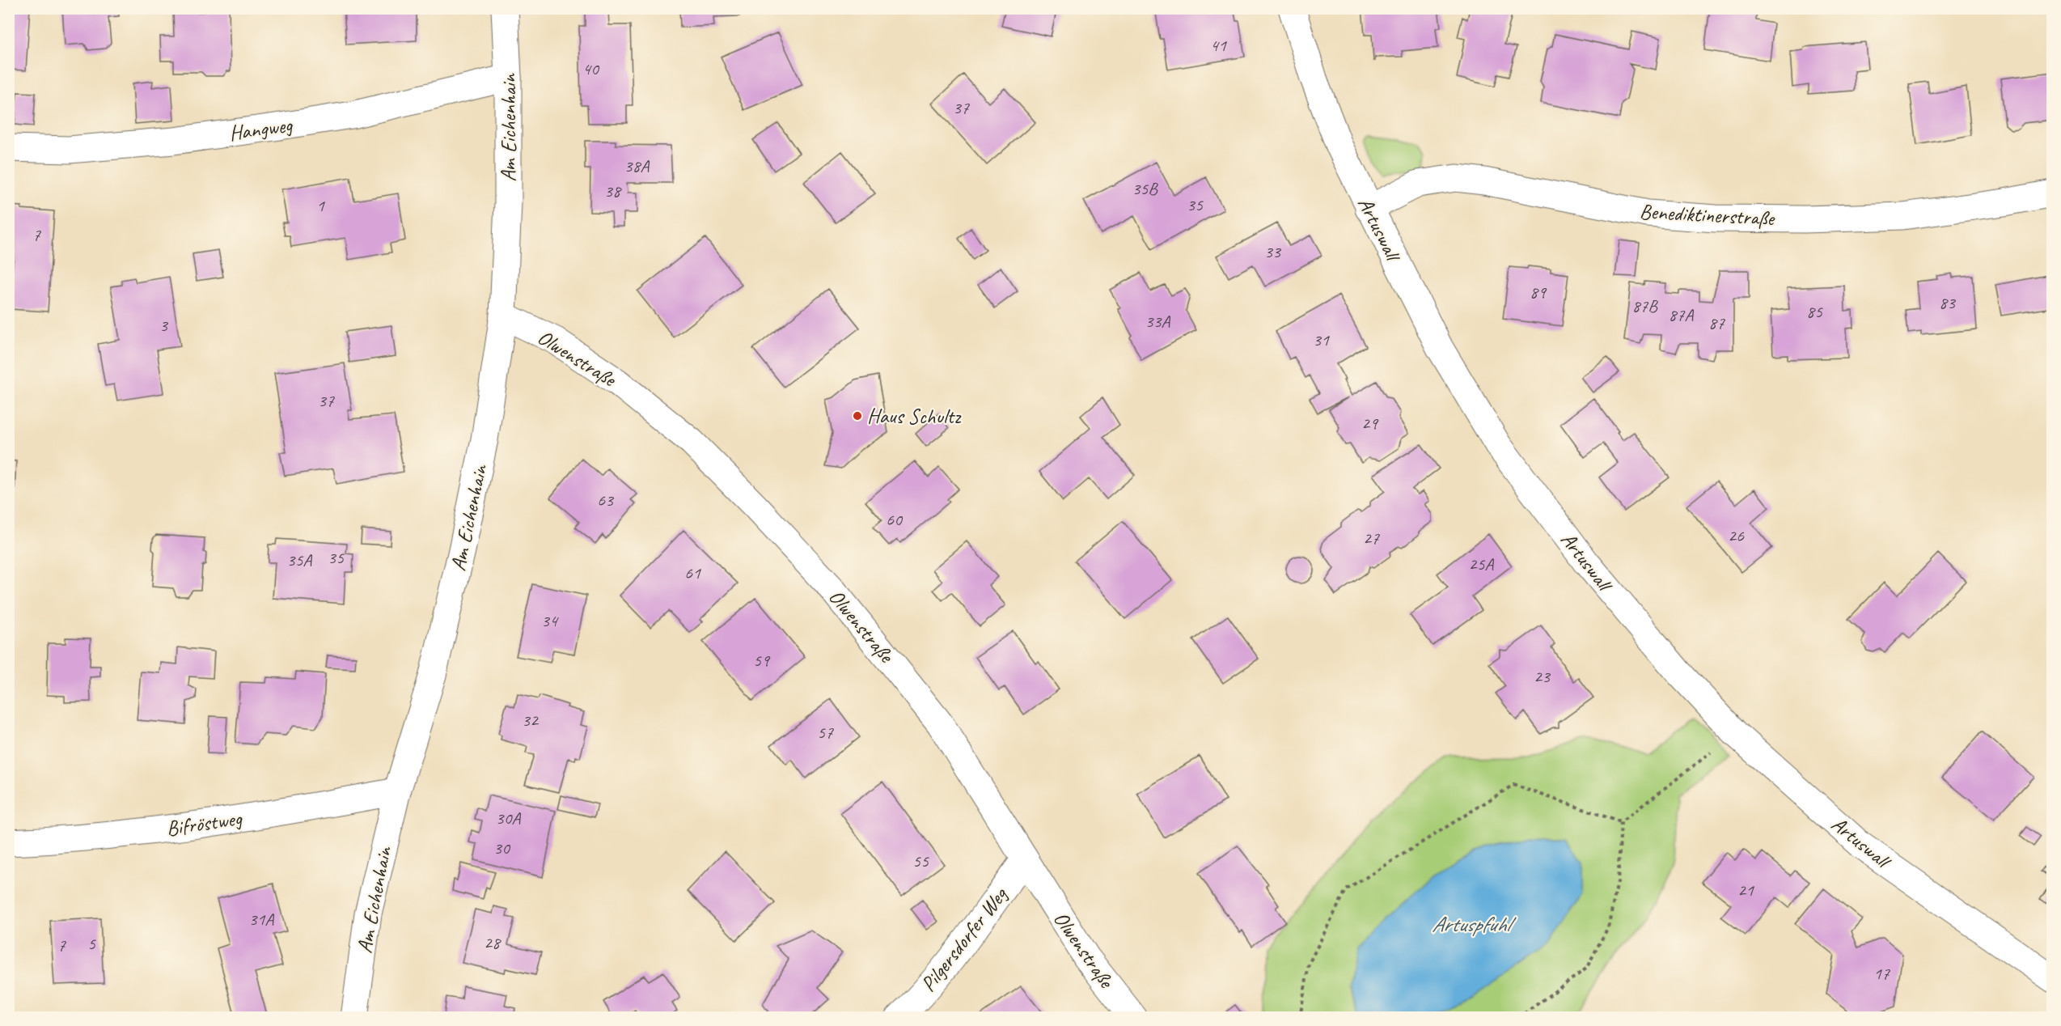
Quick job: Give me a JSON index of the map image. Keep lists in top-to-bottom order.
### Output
{
  "streets": {
    "street": [
      "Am Eichenhain",
      "Hangweg",
      "Benediktinerstraße",
      "Artuswall",
      "Olwenstraße",
      "Bifröstweg",
      "Pilgersdorfer Weg"
    ]
  },
  "crossings": [
    ["Am Eichenhain", "Hangweg"],
    ["Am Eichenhain", "Olwenstraße"],
    ["Am Eichenhain", "Bifröstweg"],
    ["Benediktinerstraße", "Artuswall"],
    ["Olwenstraße", "Pilgersdorfer Weg"]
  ],
  "water": ["Artuspfuhl"],
  "places": ["Haus Schultz"],
  "house_numbers": [
    "41",
    "40",
    "37",
    "38A",
    "35B",
    "38",
    "35",
    "1",
    "7",
    "33",
    "89",
    "83",
    "87B",
    "85",
    "87A",
    "33A",
    "87",
    "3",
    "31",
    "37",
    "29",
    "63",
    "60",
    "26",
    "27",
    "35",
    "35A",
    "25A",
    "61",
    "34",
    "59",
    "23",
    "32",
    "57",
    "30A",
    "30",
    "55",
    "21",
    "31A",
    "28",
    "5",
    "7",
    "17"
  ]
}
